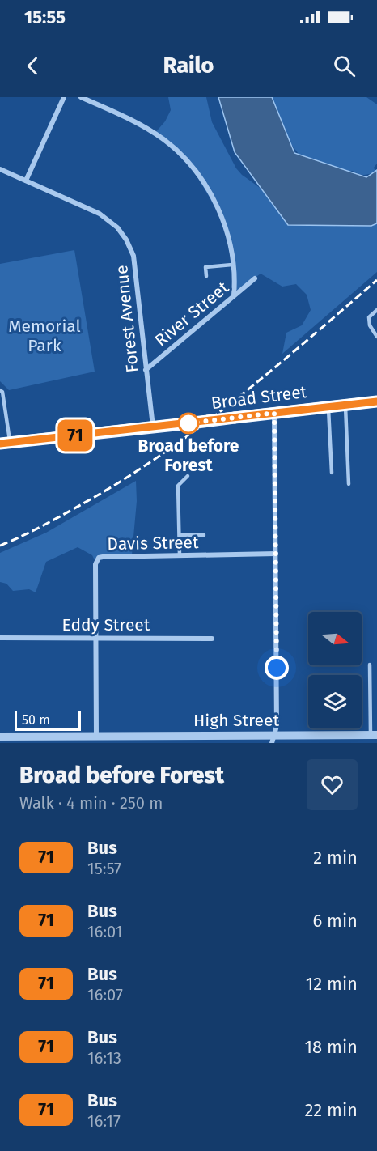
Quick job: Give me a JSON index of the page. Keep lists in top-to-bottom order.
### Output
{
  "streets": {
    "main road": ["Broad Street"],
    "street": [
      "River Street",
      "Forest Avenue",
      "Davis Street",
      "Eddy Street",
      "High Street"
    ]
  },
  "crossings": [
    ["River Street", "Forest Avenue"],
    ["Forest Avenue", "Broad Street"],
    ["Davis Street", "Eddy Street"],
    ["Davis Street", "High Street"]
  ],
  "parks": ["Memorial Park"],
  "places": ["Broad before Forest"],
  "lines": ["bus line 71"],
  "scale_bar": "50 m",
  "north": "right",
  "page": {
    "status": "15:55",
    "header": "Railo",
    "on_map": "71",
    "scale": "50 m",
    "heading": ["Broad before Forest", "Walk · 4 min · 250 m"],
    "list": [
      {
        "mark": "71",
        "name": "Bus",
        "note": "15:57",
        "value": "2 min"
      },
      {
        "mark": "71",
        "name": "Bus",
        "note": "16:01",
        "value": "6 min"
      },
      {
        "mark": "71",
        "name": "Bus",
        "note": "16:07",
        "value": "12 min"
      },
      {
        "mark": "71",
        "name": "Bus",
        "note": "16:13",
        "value": "18 min"
      },
      {
        "mark": "71",
        "name": "Bus",
        "note": "16:17",
        "value": "22 min"
      }
    ]
  }
}
